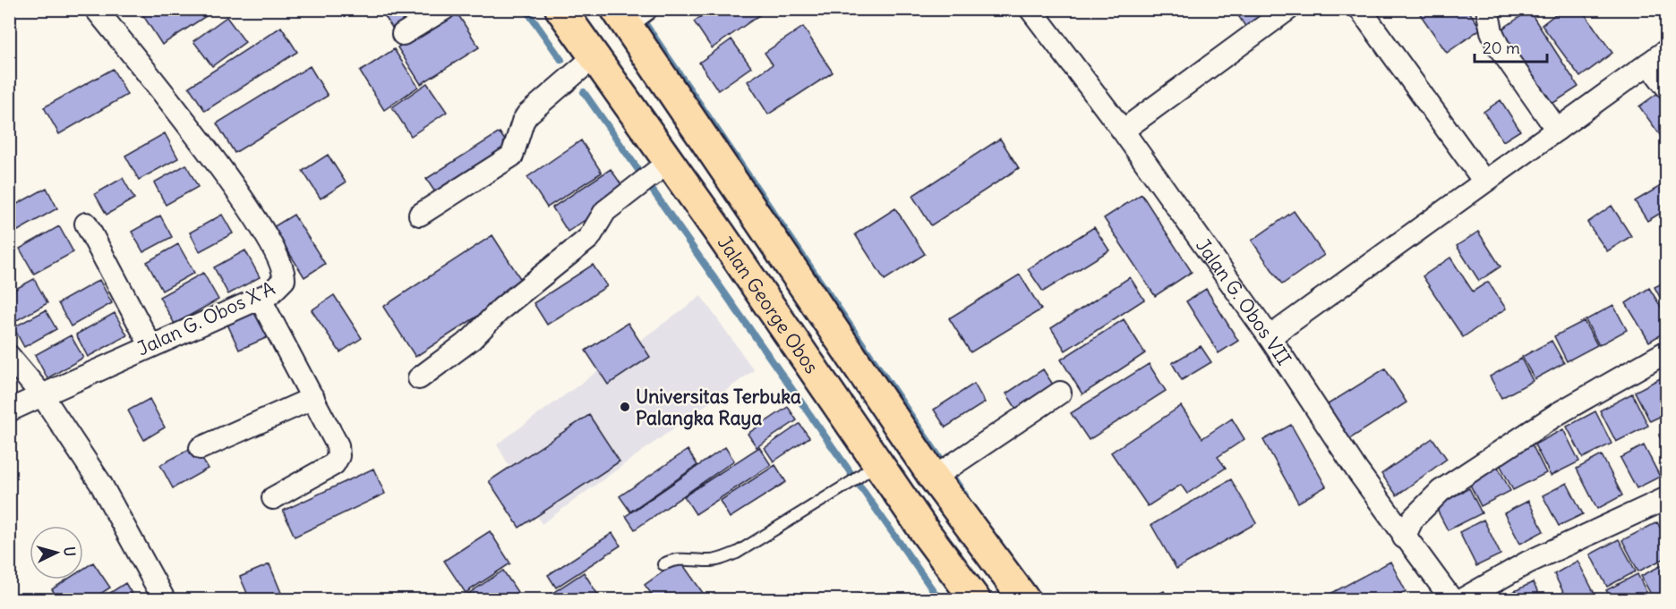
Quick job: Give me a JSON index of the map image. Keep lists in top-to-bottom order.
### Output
{
  "streets": {
    "main road": ["Jalan George Obos"],
    "street": ["Jalan G. Obos VII", "Jalan G. Obos X A"]
  },
  "places": ["Universitas Terbuka Palangka Raya"],
  "scale_bar": "20 m",
  "north": "right"
}
